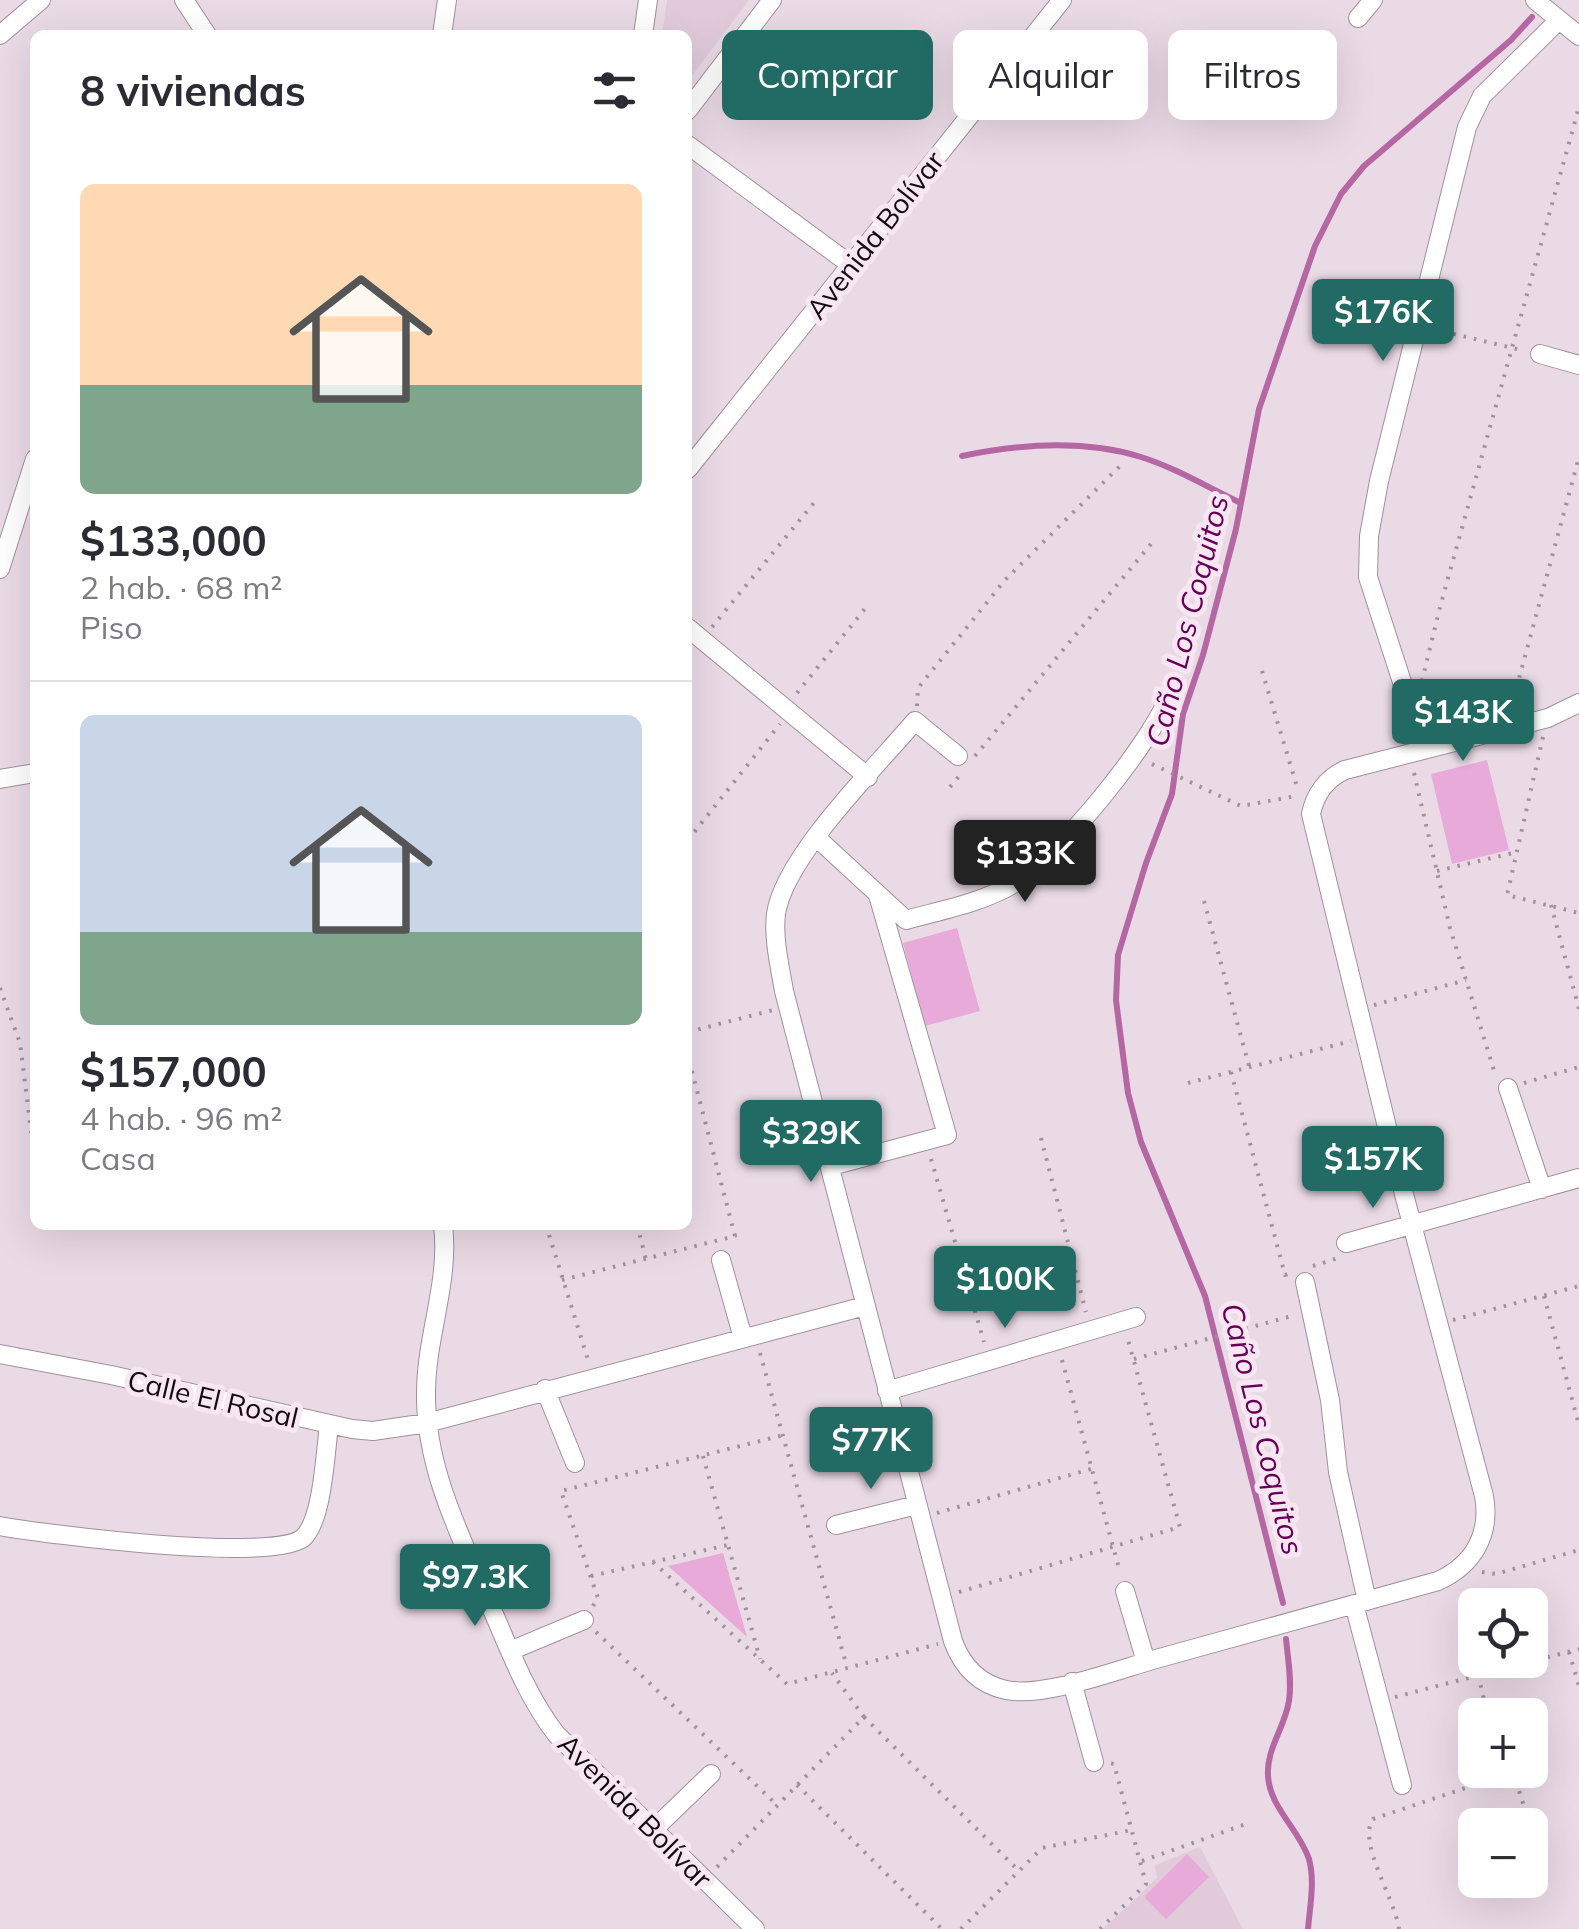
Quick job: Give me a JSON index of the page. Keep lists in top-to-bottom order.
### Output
{
  "streets": {
    "street": ["Avenida Bolívar", "Calle El Rosal"]
  },
  "crossings": [
    ["Avenida Bolívar", "Calle El Rosal"]
  ],
  "water": ["Caño Los Coquitos"],
  "page": {
    "chip": ["Comprar", "Alquilar", "Filtros"],
    "heading": "8 viviendas",
    "list": [
      {
        "name": "$133,000",
        "note": "2 hab. · 68 m² · Piso"
      },
      {
        "name": "$157,000",
        "note": "4 hab. · 96 m² · Casa"
      }
    ],
    "price": [
      "$176K",
      "$143K",
      "$133K",
      "$329K",
      "$157K",
      "$100K",
      "$77K",
      "$97.3K"
    ],
    "map_buttons": ["+", "−"]
  }
}
